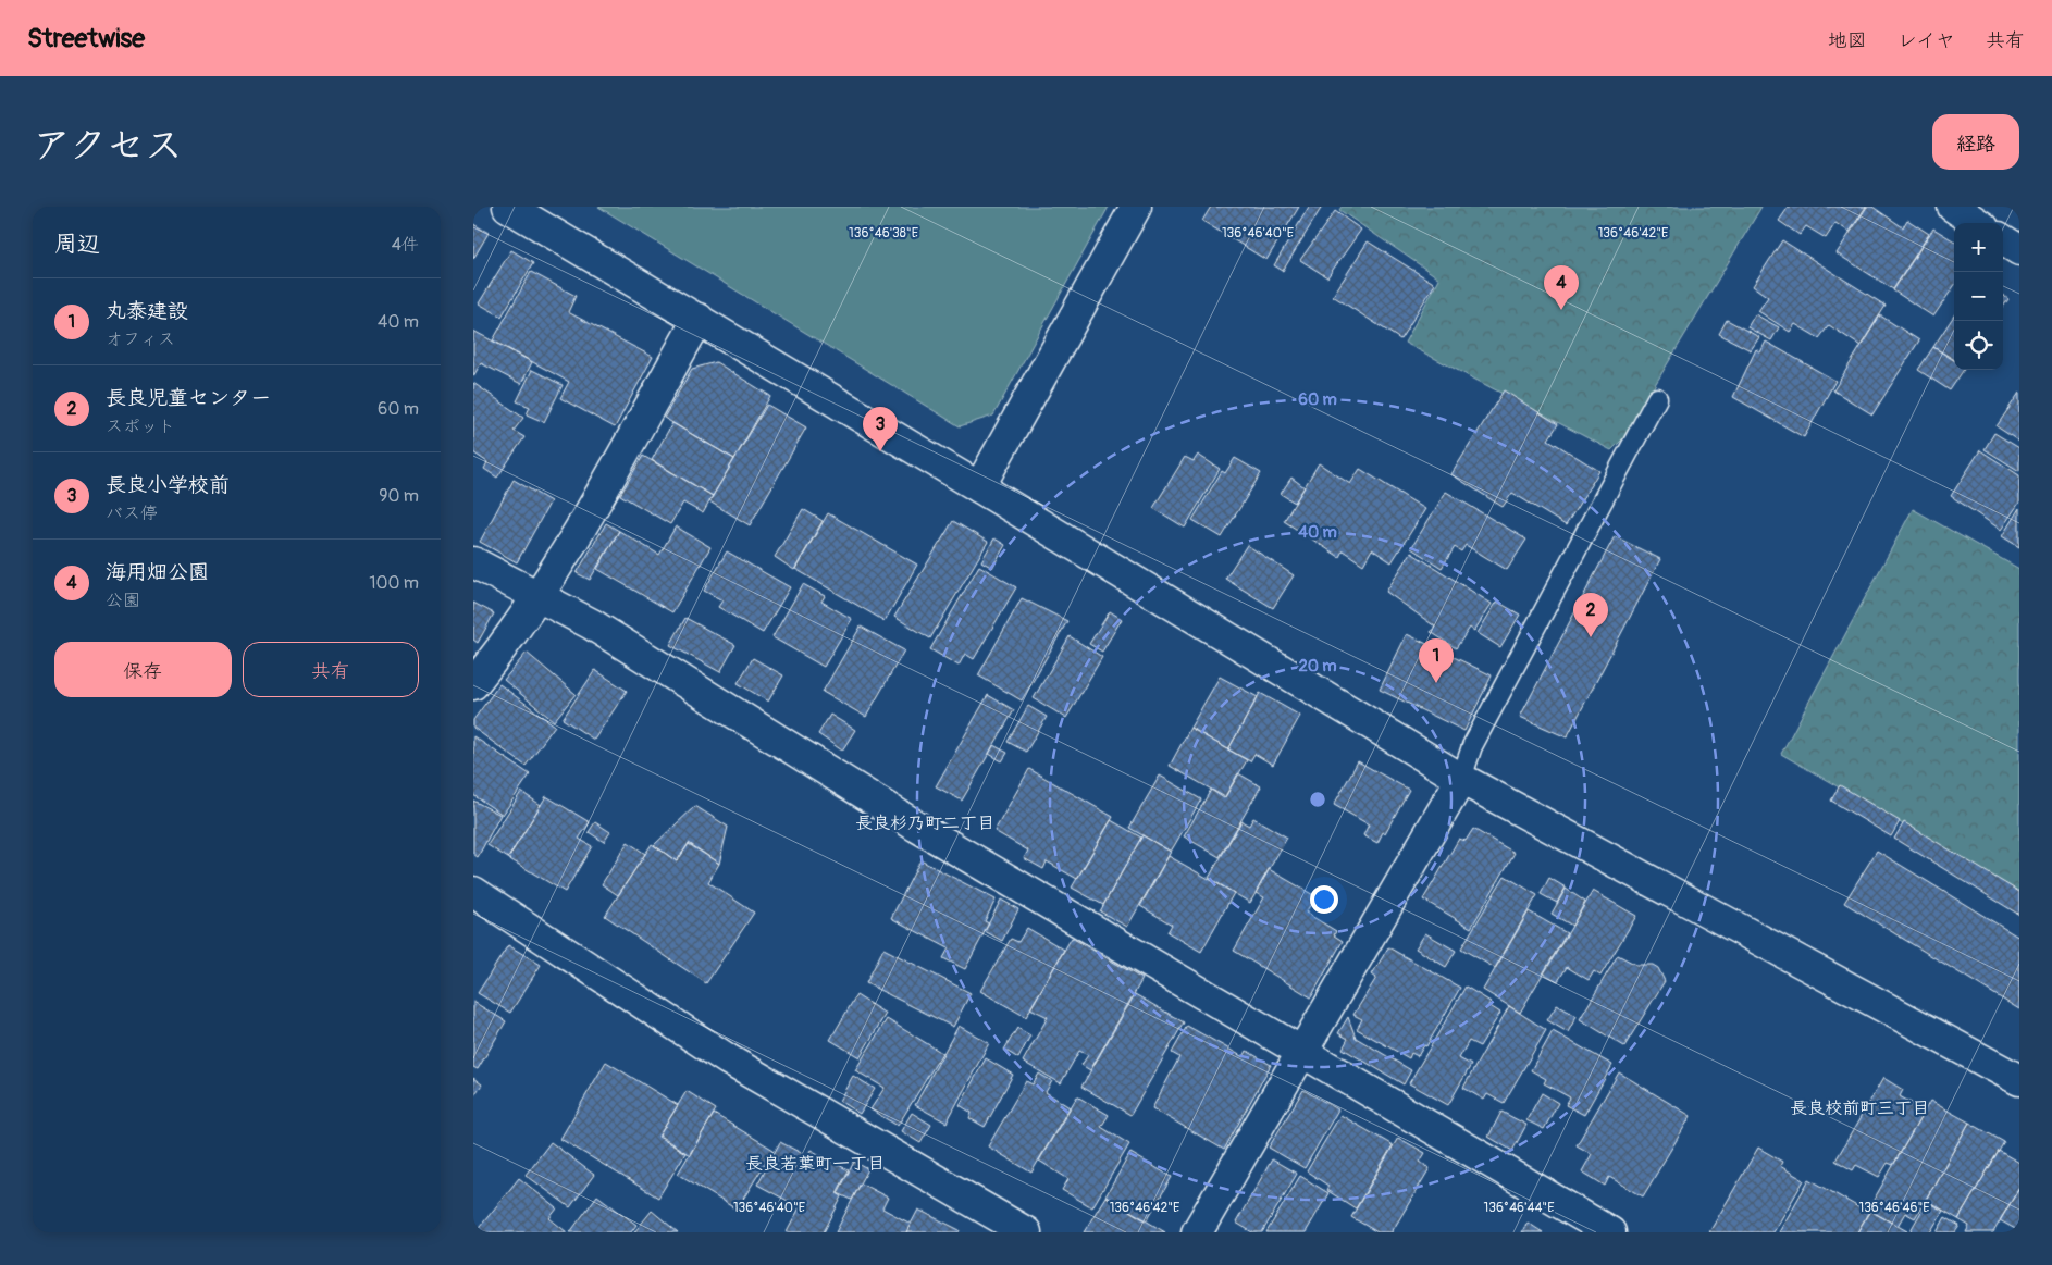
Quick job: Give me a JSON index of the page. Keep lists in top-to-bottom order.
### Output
{
  "districts": ["長良杉乃町二丁目", "長良校前町三丁目", "長良若葉町一丁目"],
  "page": {
    "header": "Streetwise",
    "nav": ["地図", "レイヤ", "共有"],
    "title": "アクセス",
    "buttons": [
      "経路",
      ["保存", "共有"]
    ],
    "heading": ["周辺", "4件"],
    "map_buttons": ["+", "−"],
    "pins": [
      "4",
      "3",
      "2",
      "1"
    ],
    "list": [
      {
        "mark": "1",
        "name": "丸泰建設",
        "note": "オフィス",
        "value": "40 m"
      },
      {
        "mark": "2",
        "name": "長良児童センター",
        "note": "スポット",
        "value": "60 m"
      },
      {
        "mark": "3",
        "name": "長良小学校前",
        "note": "バス停",
        "value": "90 m"
      },
      {
        "mark": "4",
        "name": "海用畑公園",
        "note": "公園",
        "value": "100 m"
      }
    ]
  },
  "coordinates": [
    "136°46'38\"E",
    "136°46'40\"E",
    "136°46'42\"E",
    "136°46'44\"E",
    "136°46'46\"E"
  ],
  "rings": ["60 m", "40 m", "20 m"]
}
